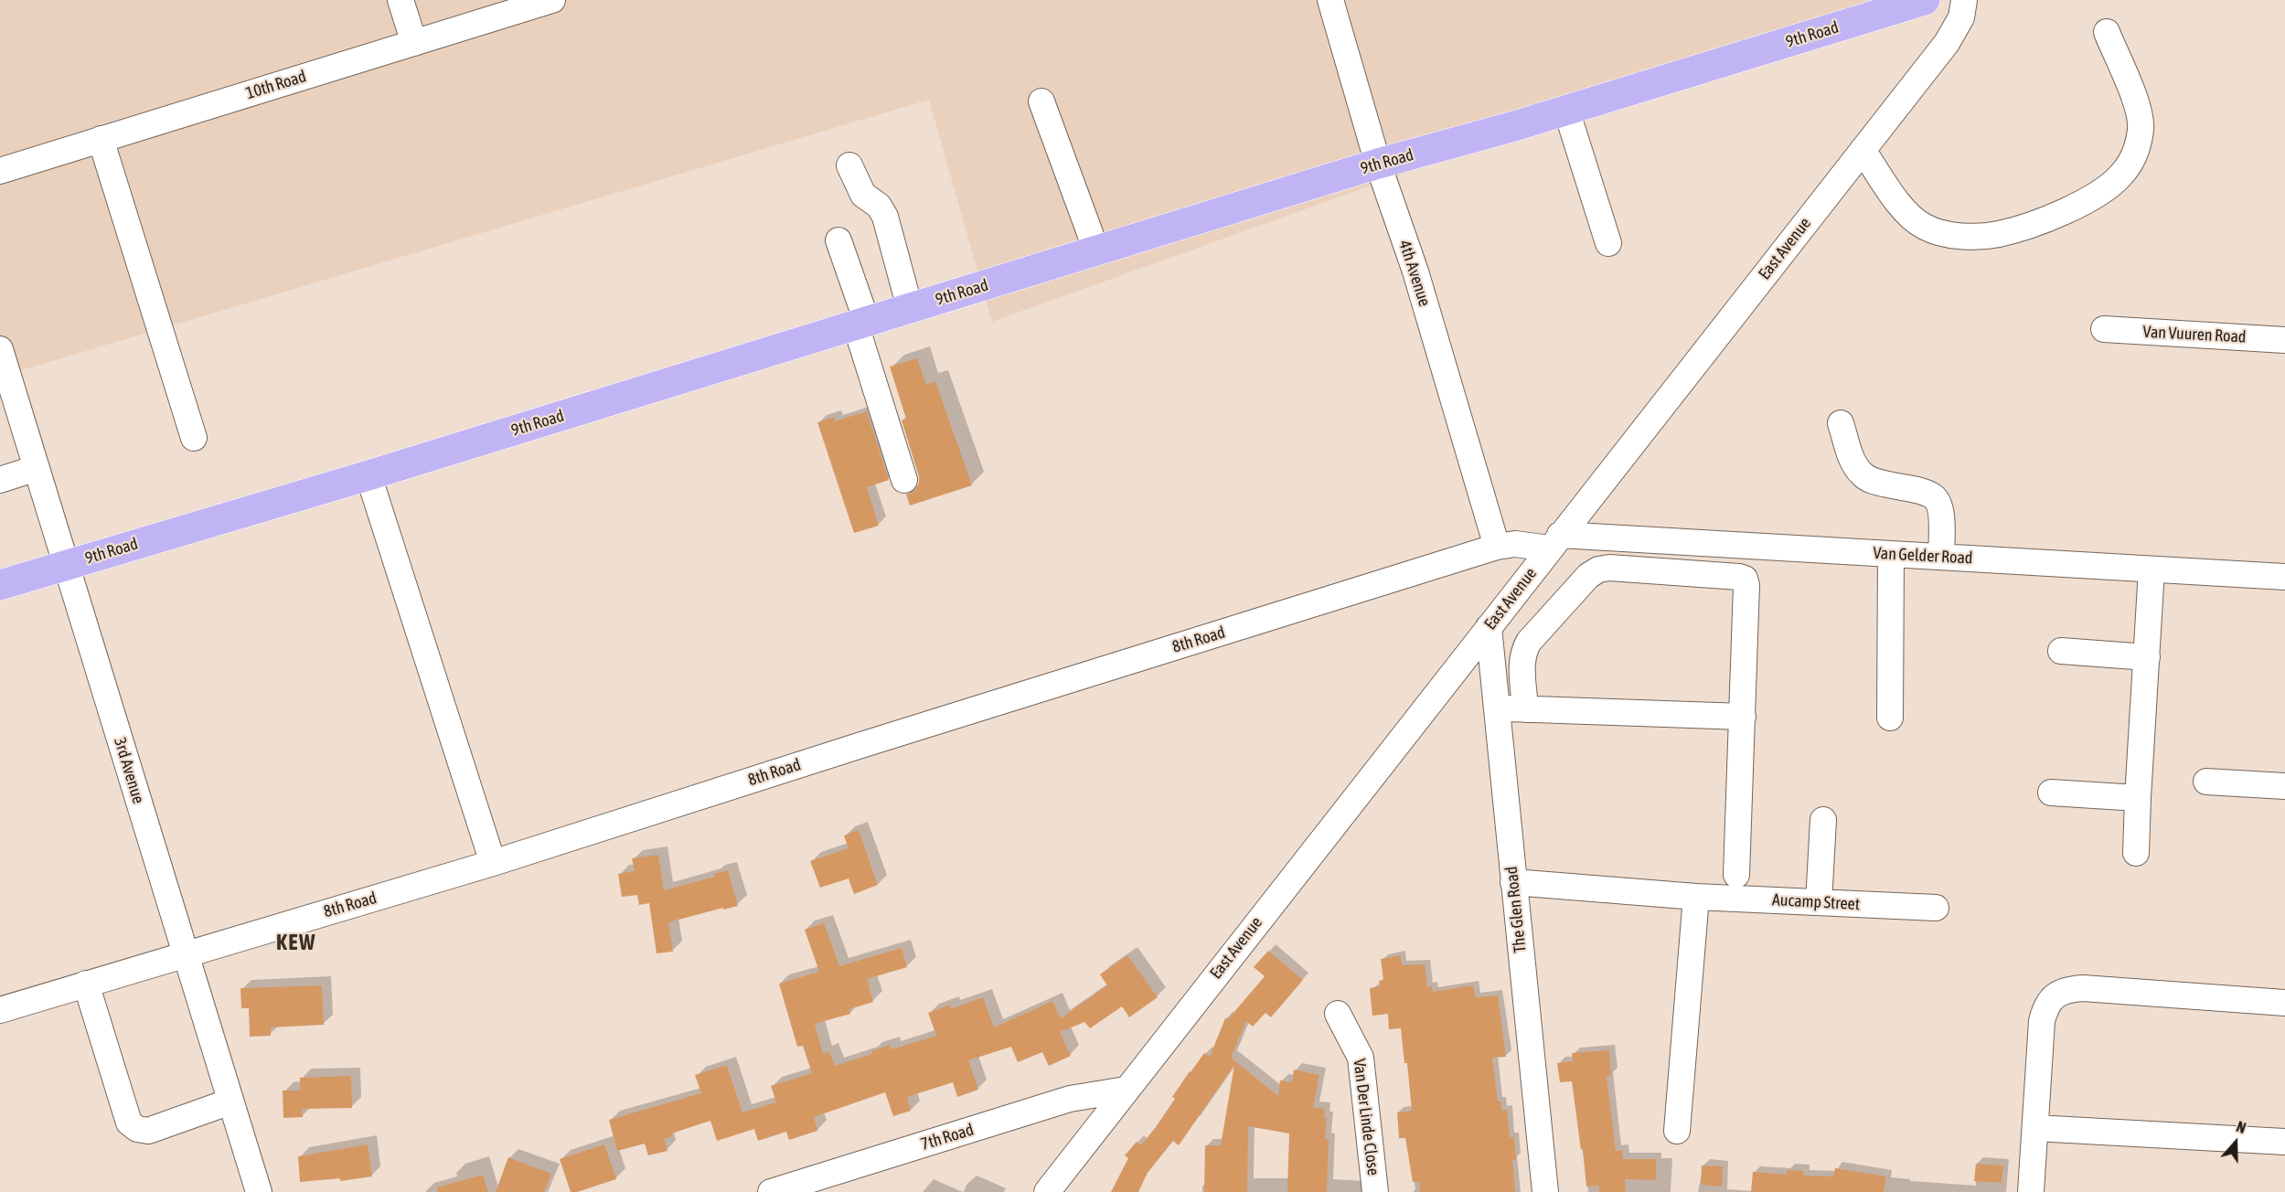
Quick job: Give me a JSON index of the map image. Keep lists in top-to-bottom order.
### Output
{
  "streets": {
    "main road": ["9th Road"],
    "street": [
      "10th Road",
      "East Avenue",
      "4th Avenue",
      "Van Vuuren Road",
      "Van Gelder Road",
      "8th Road",
      "3rd Avenue",
      "Aucamp Street",
      "The Glen Road",
      "Van Der Linde Close",
      "7th Road"
    ]
  },
  "crossings": [
    ["9th Road", "4th Avenue"],
    ["9th Road", "3rd Avenue"],
    ["East Avenue", "Van Gelder Road"],
    ["East Avenue", "8th Road"],
    ["East Avenue", "The Glen Road"],
    ["East Avenue", "7th Road"],
    ["4th Avenue", "8th Road"],
    ["Van Gelder Road", "8th Road"],
    ["8th Road", "3rd Avenue"],
    ["Aucamp Street", "The Glen Road"]
  ],
  "districts": ["KEW"],
  "north": "top"
}
